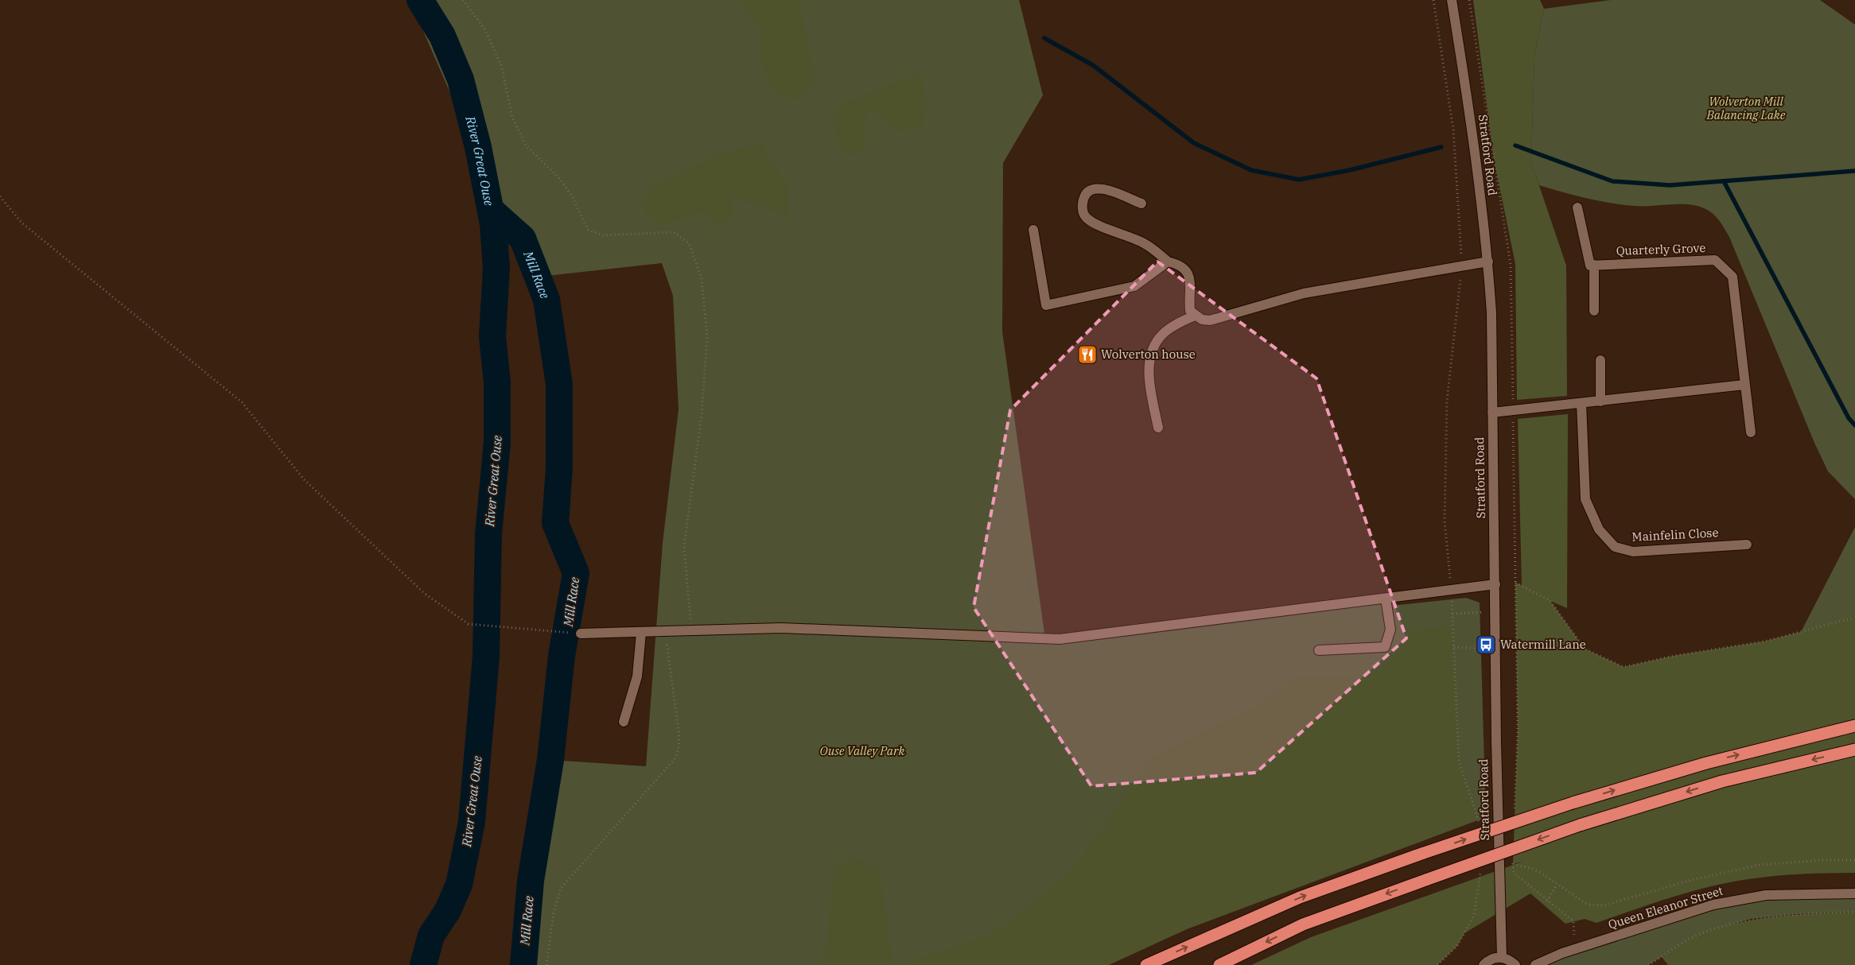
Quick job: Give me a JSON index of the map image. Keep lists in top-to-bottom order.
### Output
{
  "streets": {
    "street": [
      "Stratford Road",
      "Quarterly Grove",
      "Mainfelin Close",
      "Queen Eleanor Street"
    ]
  },
  "water": ["River Great Ouse", "Mill Race"],
  "parks": ["Wolverton Mill Balancing Lake", "Ouse Valley Park"],
  "places": {
    "restaurant": ["Wolverton house"],
    "bus stop": ["Watermill Lane"]
  }
}
